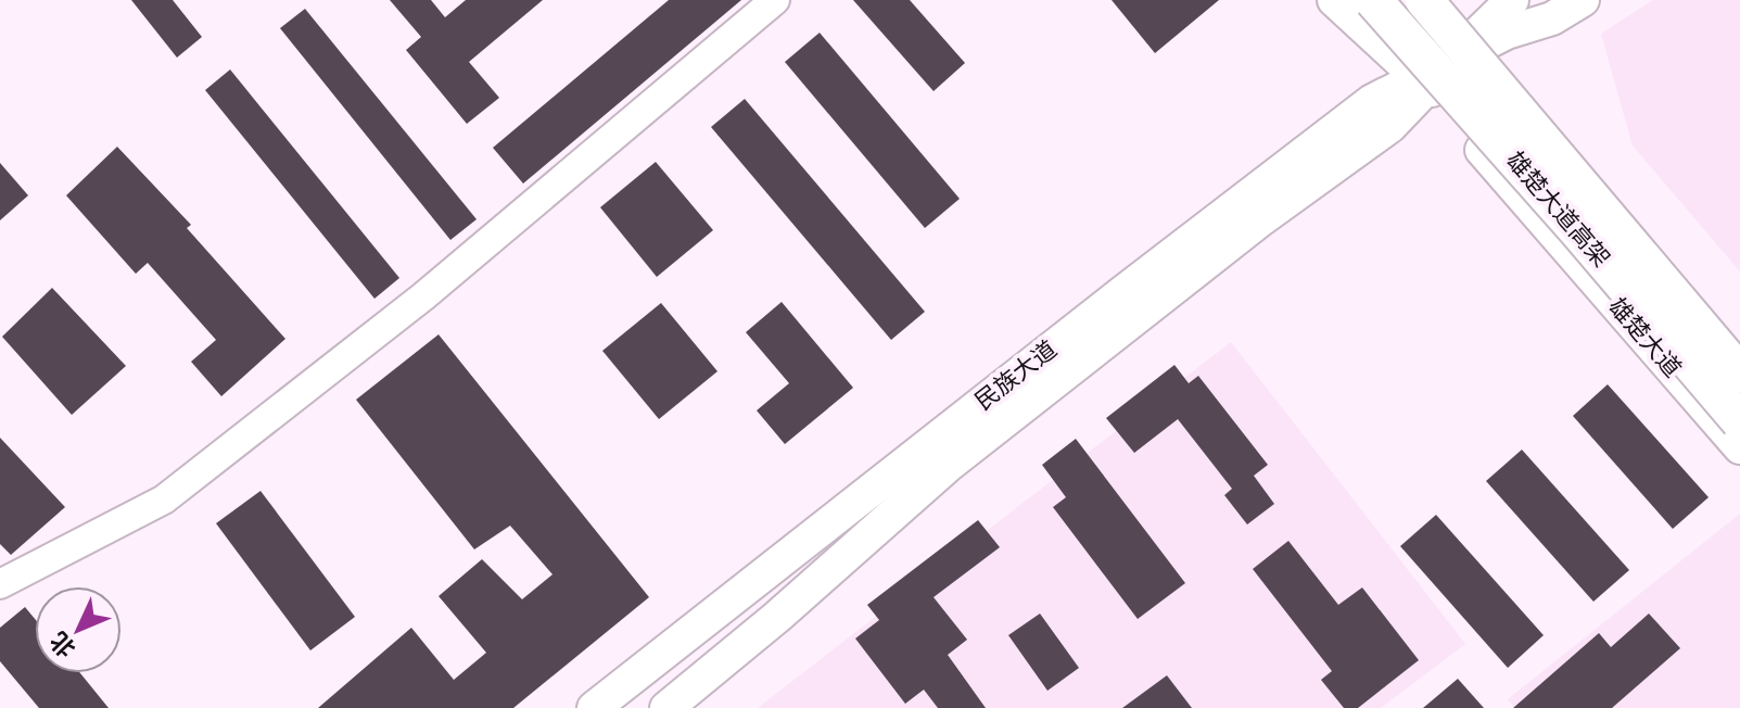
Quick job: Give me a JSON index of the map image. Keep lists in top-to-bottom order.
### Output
{
  "streets": {
    "highway": ["雄楚大道高架"],
    "main road": ["雄楚大道", "民族大道"]
  },
  "crossings": [
    ["雄楚大道", "民族大道"]
  ],
  "north": "bottom left"
}
